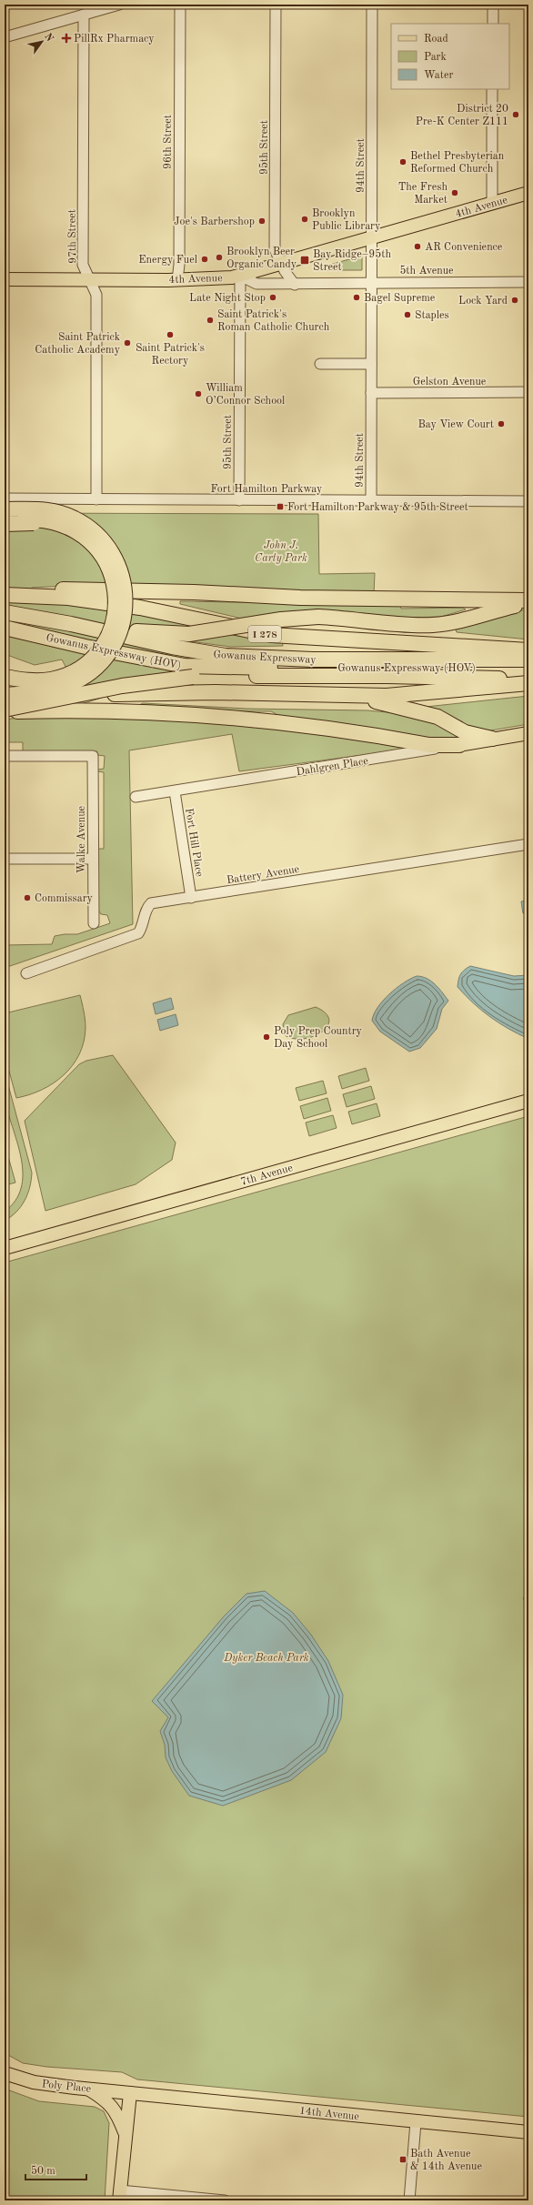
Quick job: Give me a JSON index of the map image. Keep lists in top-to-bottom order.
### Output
{
  "streets": {
    "highway": ["I 278", "Gowanus Expressway (HOV)", "Gowanus Expressway"],
    "main road": [
      "4th Avenue",
      "Dahlgren Place",
      "7th Avenue",
      "Poly Place",
      "14th Avenue"
    ],
    "street": [
      "96th Street",
      "95th Street",
      "94th Street",
      "97th Street",
      "5th Avenue",
      "Gelston Avenue",
      "Fort Hamilton Parkway",
      "Walke Avenue",
      "Fort Hill Place",
      "Battery Avenue"
    ]
  },
  "crossings": [
    ["96th Street", "4th Avenue"],
    ["95th Street", "4th Avenue"],
    ["95th Street", "5th Avenue"],
    ["95th Street", "Fort Hamilton Parkway"],
    ["94th Street", "4th Avenue"],
    ["94th Street", "5th Avenue"],
    ["94th Street", "Gelston Avenue"],
    ["94th Street", "Fort Hamilton Parkway"],
    ["4th Avenue", "97th Street"],
    ["4th Avenue", "5th Avenue"],
    ["97th Street", "Fort Hamilton Parkway"],
    ["Dahlgren Place", "Fort Hill Place"],
    ["Fort Hill Place", "Battery Avenue"],
    ["Poly Place", "14th Avenue"]
  ],
  "parks": ["John J. Carty Park", "Dyker Beach Park"],
  "places": {
    "health": ["PillRx Pharmacy"],
    "other": [
      "District 20 Pre-K Center Z111",
      "Bethel Presbyterian Reformed Church",
      "The Fresh Market",
      "Brooklyn Public Library",
      "Joe's Barbershop",
      "AR Convenience",
      "Brooklyn Beer Organic Candy",
      "Energy Fuel",
      "Late Night Stop",
      "Bagel Supreme",
      "Lock Yard",
      "Staples",
      "Saint Patrick's Roman Catholic Church",
      "Saint Patrick's Rectory",
      "Saint Patrick Catholic Academy",
      "William O’Connor School",
      "Bay View Court",
      "Commissary",
      "Poly Prep Country Day School"
    ],
    "transit": ["Bay Ridge–95th Street", "Fort Hamilton Parkway & 95th Street", "Bath Avenue & 14th Avenue"]
  },
  "legend": ["Road", "Park", "Water"],
  "scale_bar": "50 m",
  "north": "top right"
}
